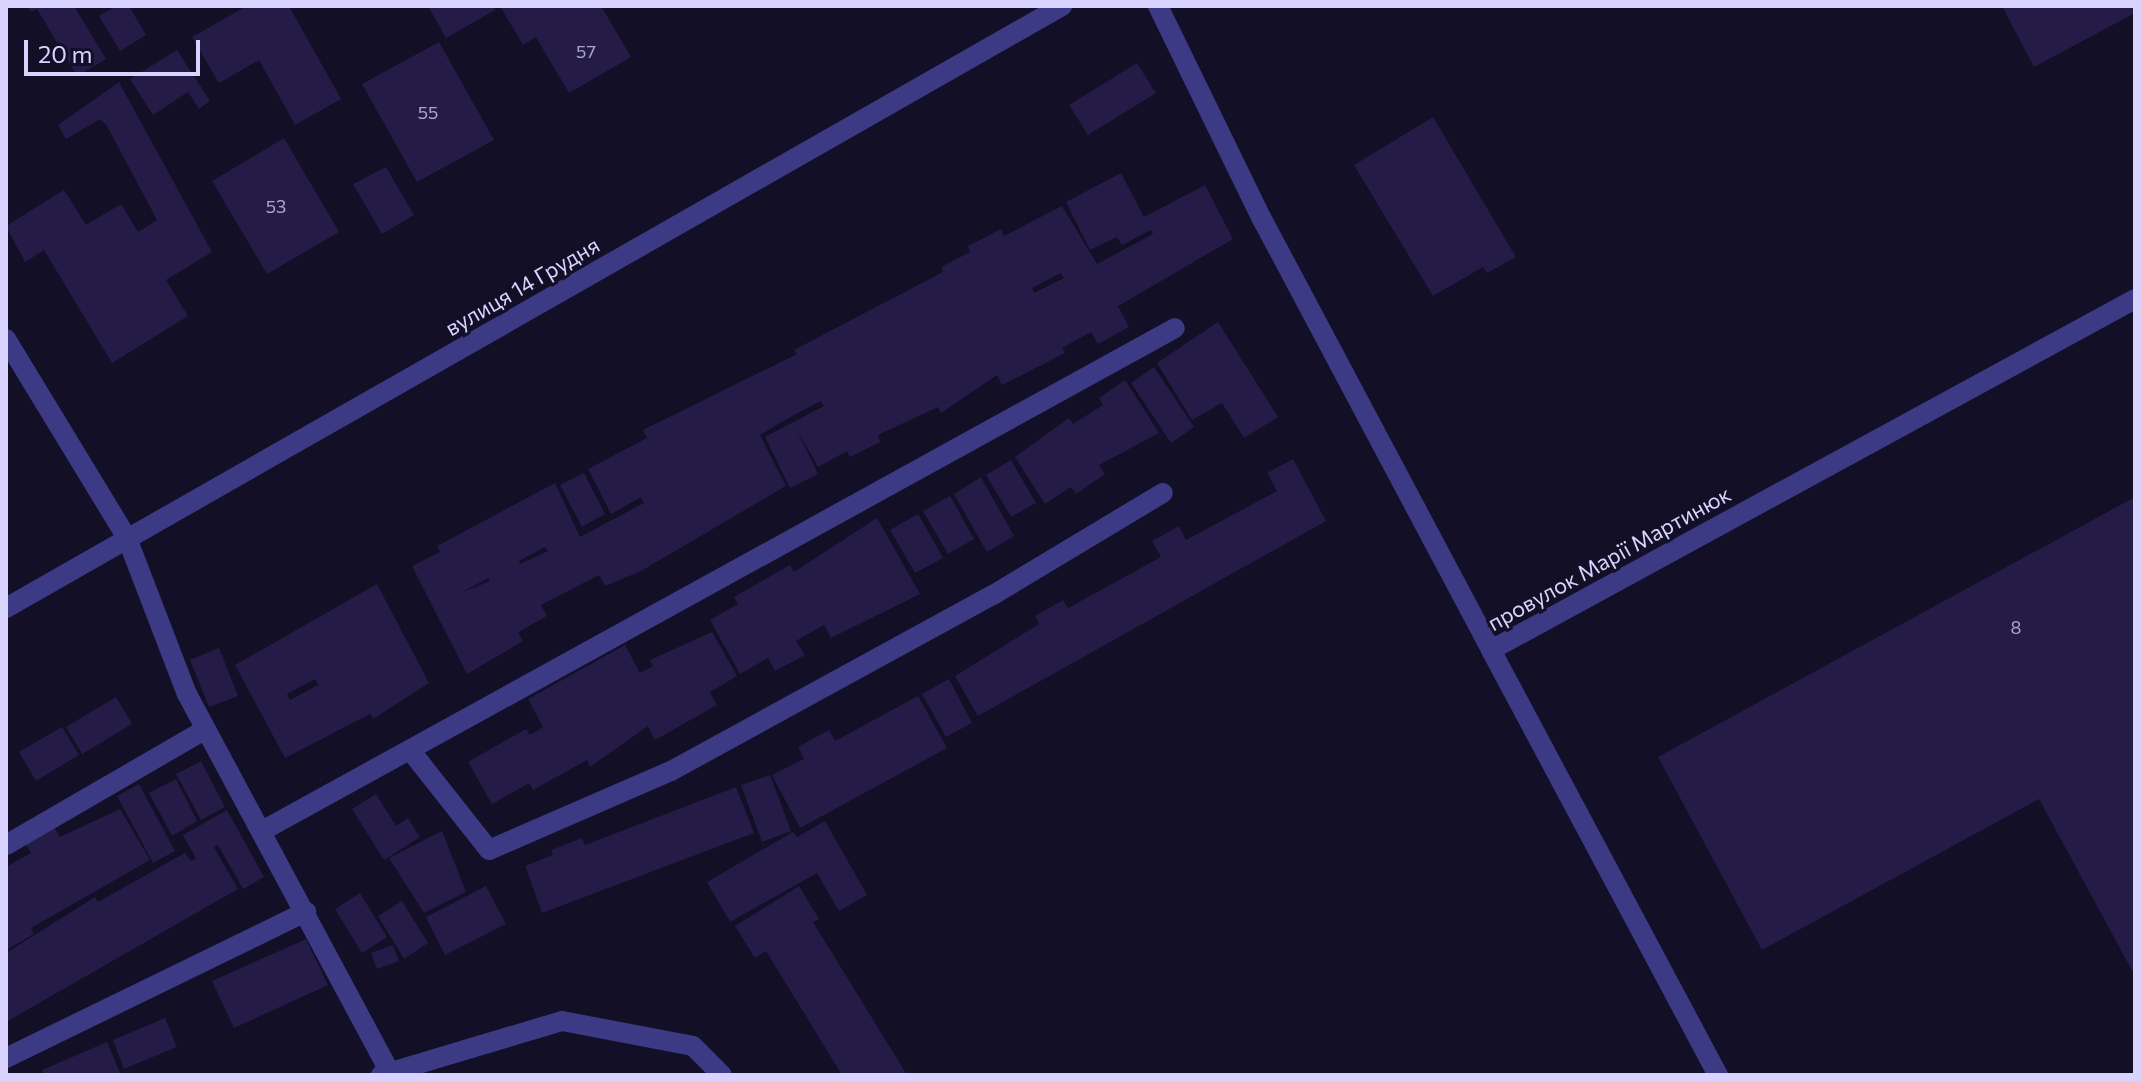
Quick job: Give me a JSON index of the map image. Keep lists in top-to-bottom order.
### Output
{
  "streets": {
    "street": ["вулиця 14 Грудня", "провулок Марії Мартинюк"]
  },
  "house_numbers": [
    "57",
    "55",
    "53",
    "8"
  ],
  "scale_bar": "20 m"
}
